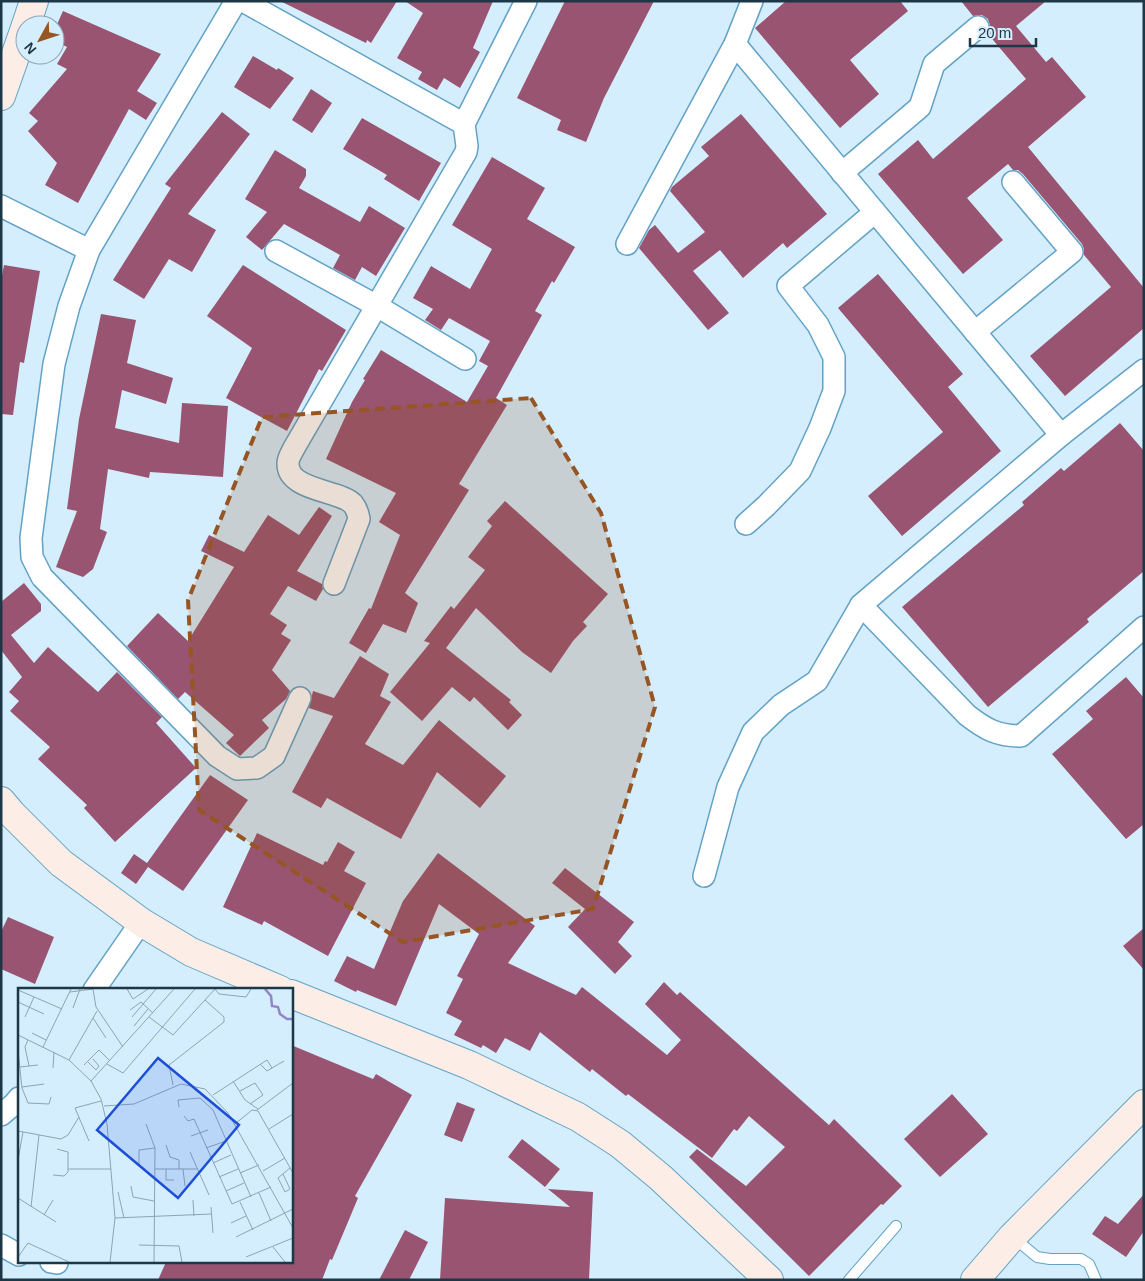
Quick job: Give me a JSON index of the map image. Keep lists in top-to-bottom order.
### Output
{
  "scale_bar": "20 m",
  "north": "bottom left"
}
